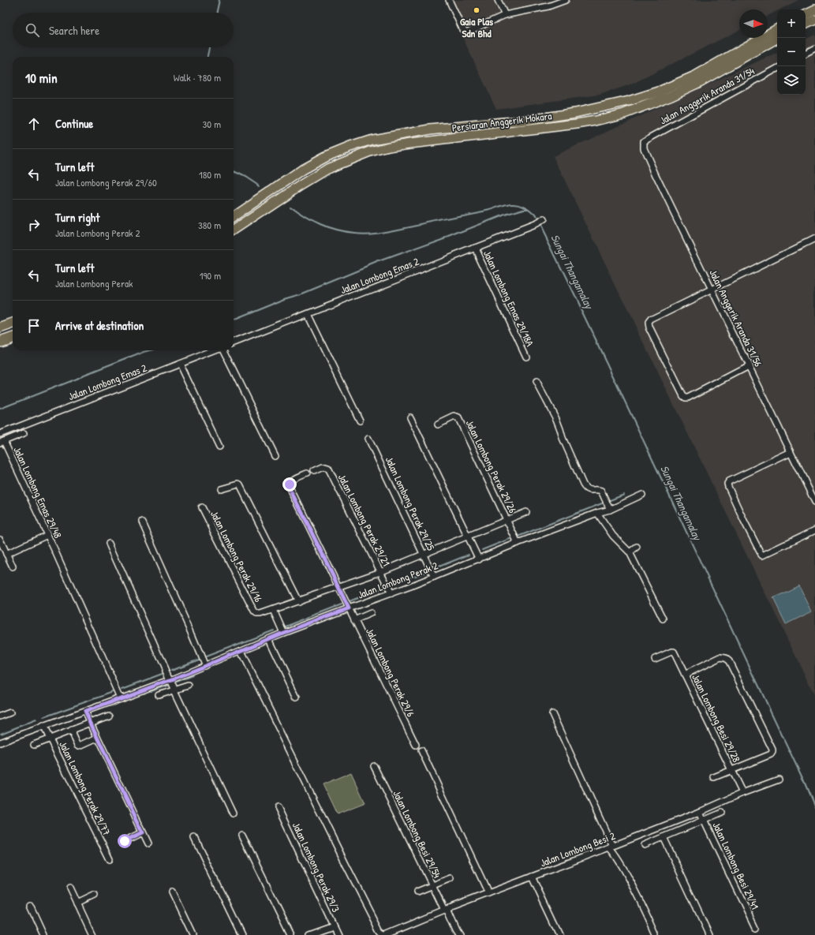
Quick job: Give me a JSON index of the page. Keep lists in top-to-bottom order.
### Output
{
  "streets": {
    "main road": ["Persiaran Anggerik Mokara"],
    "street": [
      "Jalan Anggerik Aranda 31/54",
      "Jalan Lombong Emas 2",
      "Jalan Lombong Emas 29/18A",
      "Jalan Anggerik Aranda 31/56",
      "Jalan Lombong Perak 29/26",
      "Jalan Lombong Emas 29/48",
      "Jalan Lombong Perak 29/25",
      "Jalan Lombong Perak 29/21",
      "Jalan Lombong Perak 29/16",
      "Jalan Lombong Perak 2",
      "Jalan Lombong Perak 29/6",
      "Jalan Lombong Besi 29/28",
      "Jalan Lombong Perak 29/77",
      "Jalan Lombong Besi 29/54",
      "Jalan Lombong Besi 2",
      "Jalan Lombong Besi 29/41",
      "Jalan Lombong Perak 29/3"
    ]
  },
  "crossings": [
    ["Jalan Anggerik Aranda 31/54", "Jalan Anggerik Aranda 31/56"],
    ["Jalan Lombong Emas 2", "Jalan Lombong Emas 29/18A"],
    ["Jalan Lombong Perak 29/26", "Jalan Lombong Perak 2"],
    ["Jalan Lombong Emas 29/48", "Jalan Lombong Perak 2"],
    ["Jalan Lombong Perak 29/25", "Jalan Lombong Perak 2"],
    ["Jalan Lombong Perak 29/21", "Jalan Lombong Perak 2"],
    ["Jalan Lombong Perak 2", "Jalan Lombong Perak 29/6"],
    ["Jalan Lombong Perak 2", "Jalan Lombong Perak 29/77"],
    ["Jalan Lombong Besi 29/28", "Jalan Lombong Besi 2"],
    ["Jalan Lombong Besi 29/54", "Jalan Lombong Besi 2"],
    ["Jalan Lombong Besi 2", "Jalan Lombong Besi 29/41"]
  ],
  "water": ["Sungai Thangamalay"],
  "places": ["Gaia Plas Sdn Bhd"],
  "north": "right",
  "page": {
    "map_buttons": ["+", "−"],
    "search": "Search here",
    "heading": ["10 min", "Walk · 780 m"],
    "list": [
      ["Continue", "30 m"],
      ["Turn left", "Jalan Lombong Perak 29/60", "180 m"],
      ["Turn right", "Jalan Lombong Perak 2", "380 m"],
      ["Turn left", "Jalan Lombong Perak", "190 m"],
      "Arrive at destination"
    ]
  }
}
